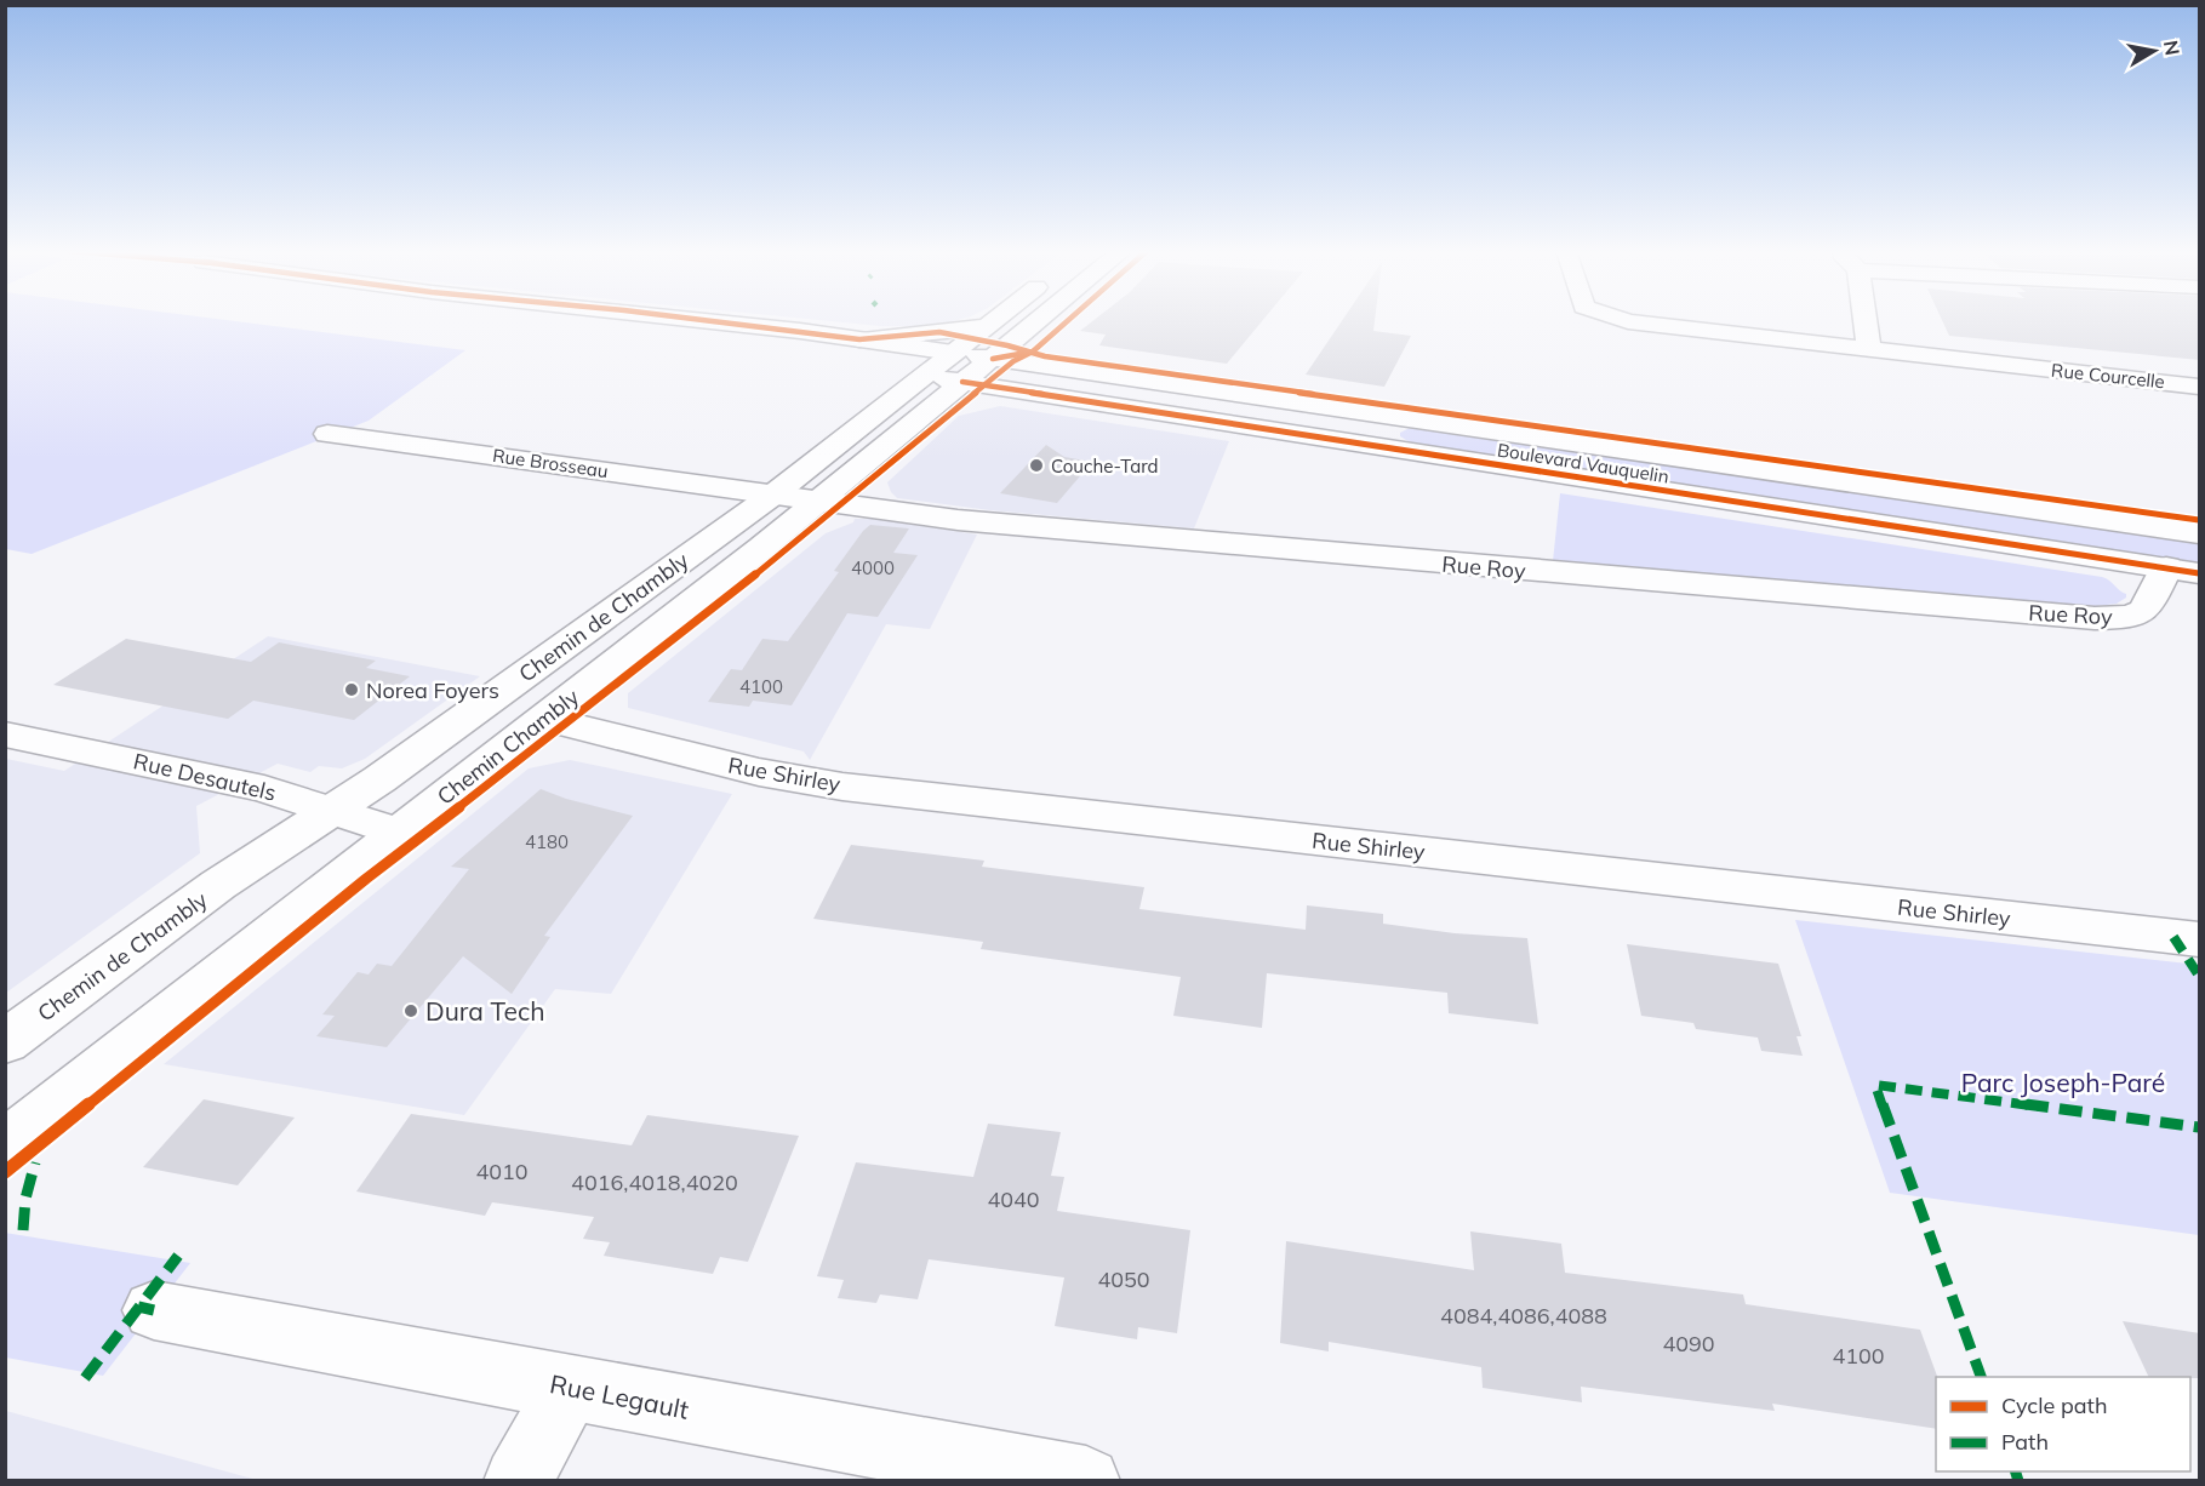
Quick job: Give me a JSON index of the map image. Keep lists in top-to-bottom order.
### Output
{
  "streets": {
    "street": [
      "Rue Courcelle",
      "Rue Brosseau",
      "Boulevard Vauquelin",
      "Rue Roy",
      "Chemin de Chambly",
      "Rue Shirley",
      "Rue Desautels",
      "Rue Legault"
    ],
    "cycle path": ["Chemin Chambly"]
  },
  "crossings": [
    ["Rue Brosseau", "Rue Roy"],
    ["Rue Brosseau", "Chemin de Chambly"],
    ["Boulevard Vauquelin", "Rue Roy"],
    ["Boulevard Vauquelin", "Chemin de Chambly"],
    ["Rue Roy", "Chemin de Chambly"],
    ["Chemin de Chambly", "Rue Shirley"],
    ["Chemin de Chambly", "Rue Desautels"]
  ],
  "parks": ["Parc Joseph-Paré"],
  "places": ["Couche-Tard", "Norea Foyers", "Dura Tech"],
  "house_numbers": [
    "4000",
    "4100",
    "4180",
    "4010",
    "4016,4018,4020",
    "4040",
    "4050",
    "4084,4086,4088",
    "4090",
    "4100"
  ],
  "legend": ["Cycle path", "Path"],
  "north": "right"
}
